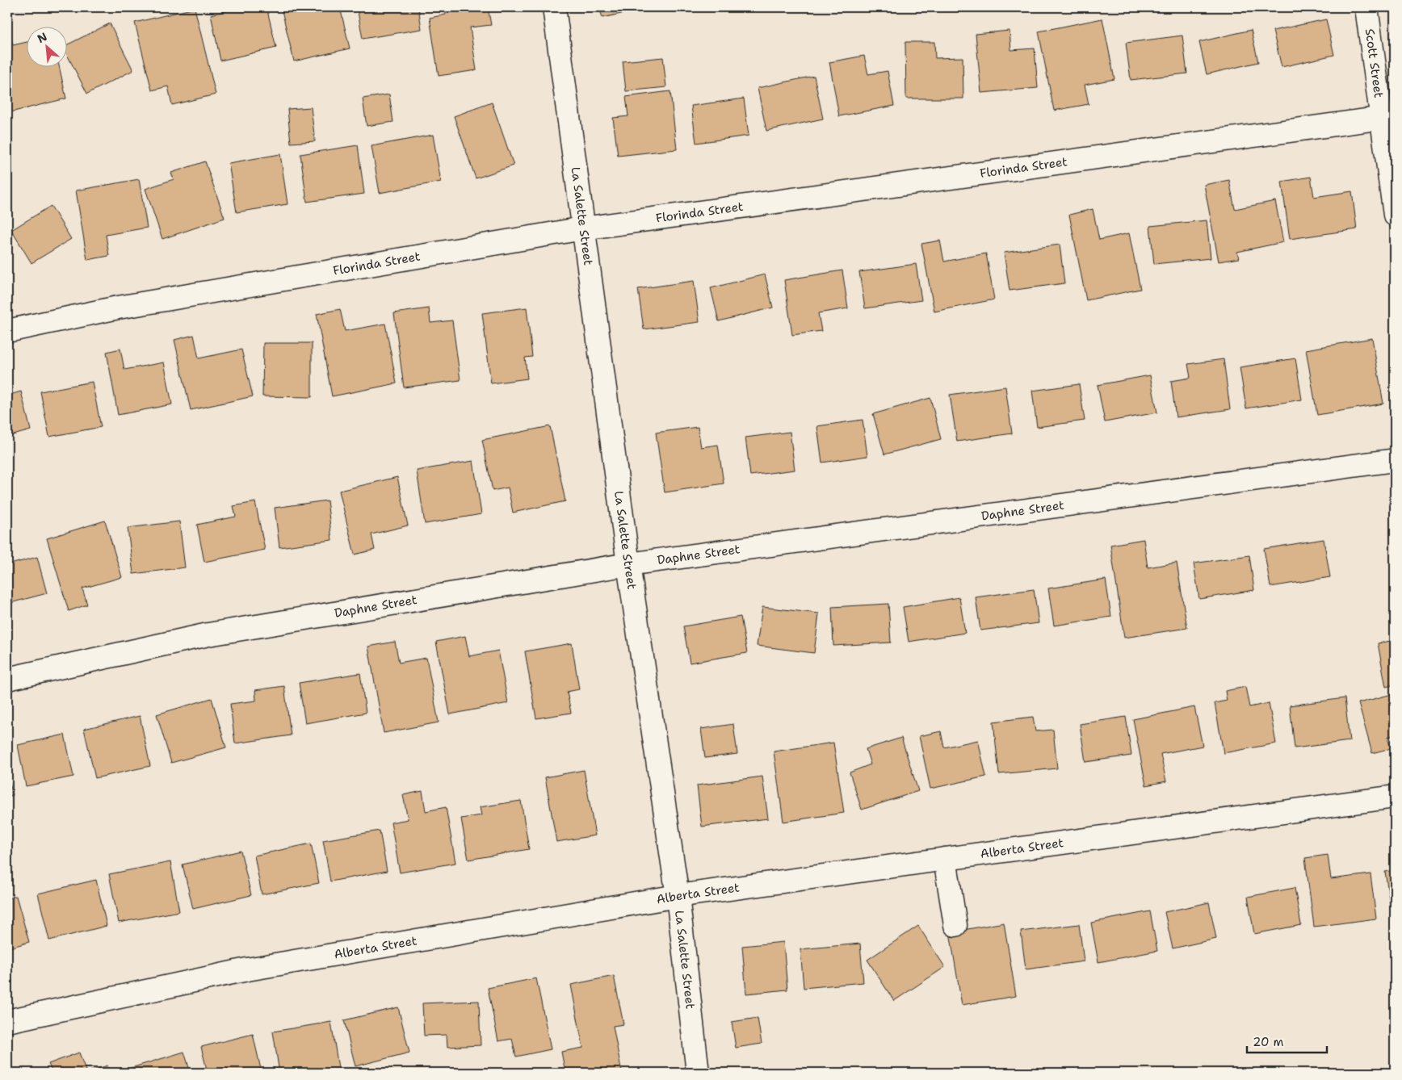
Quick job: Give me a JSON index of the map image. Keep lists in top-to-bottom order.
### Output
{
  "streets": {
    "street": [
      "Scott Street",
      "Florinda Street",
      "La Salette Street",
      "Daphne Street",
      "Alberta Street"
    ]
  },
  "crossings": [
    ["Scott Street", "Florinda Street"],
    ["Florinda Street", "La Salette Street"],
    ["La Salette Street", "Daphne Street"],
    ["La Salette Street", "Alberta Street"]
  ],
  "scale_bar": "20 m",
  "north": "top left"
}
